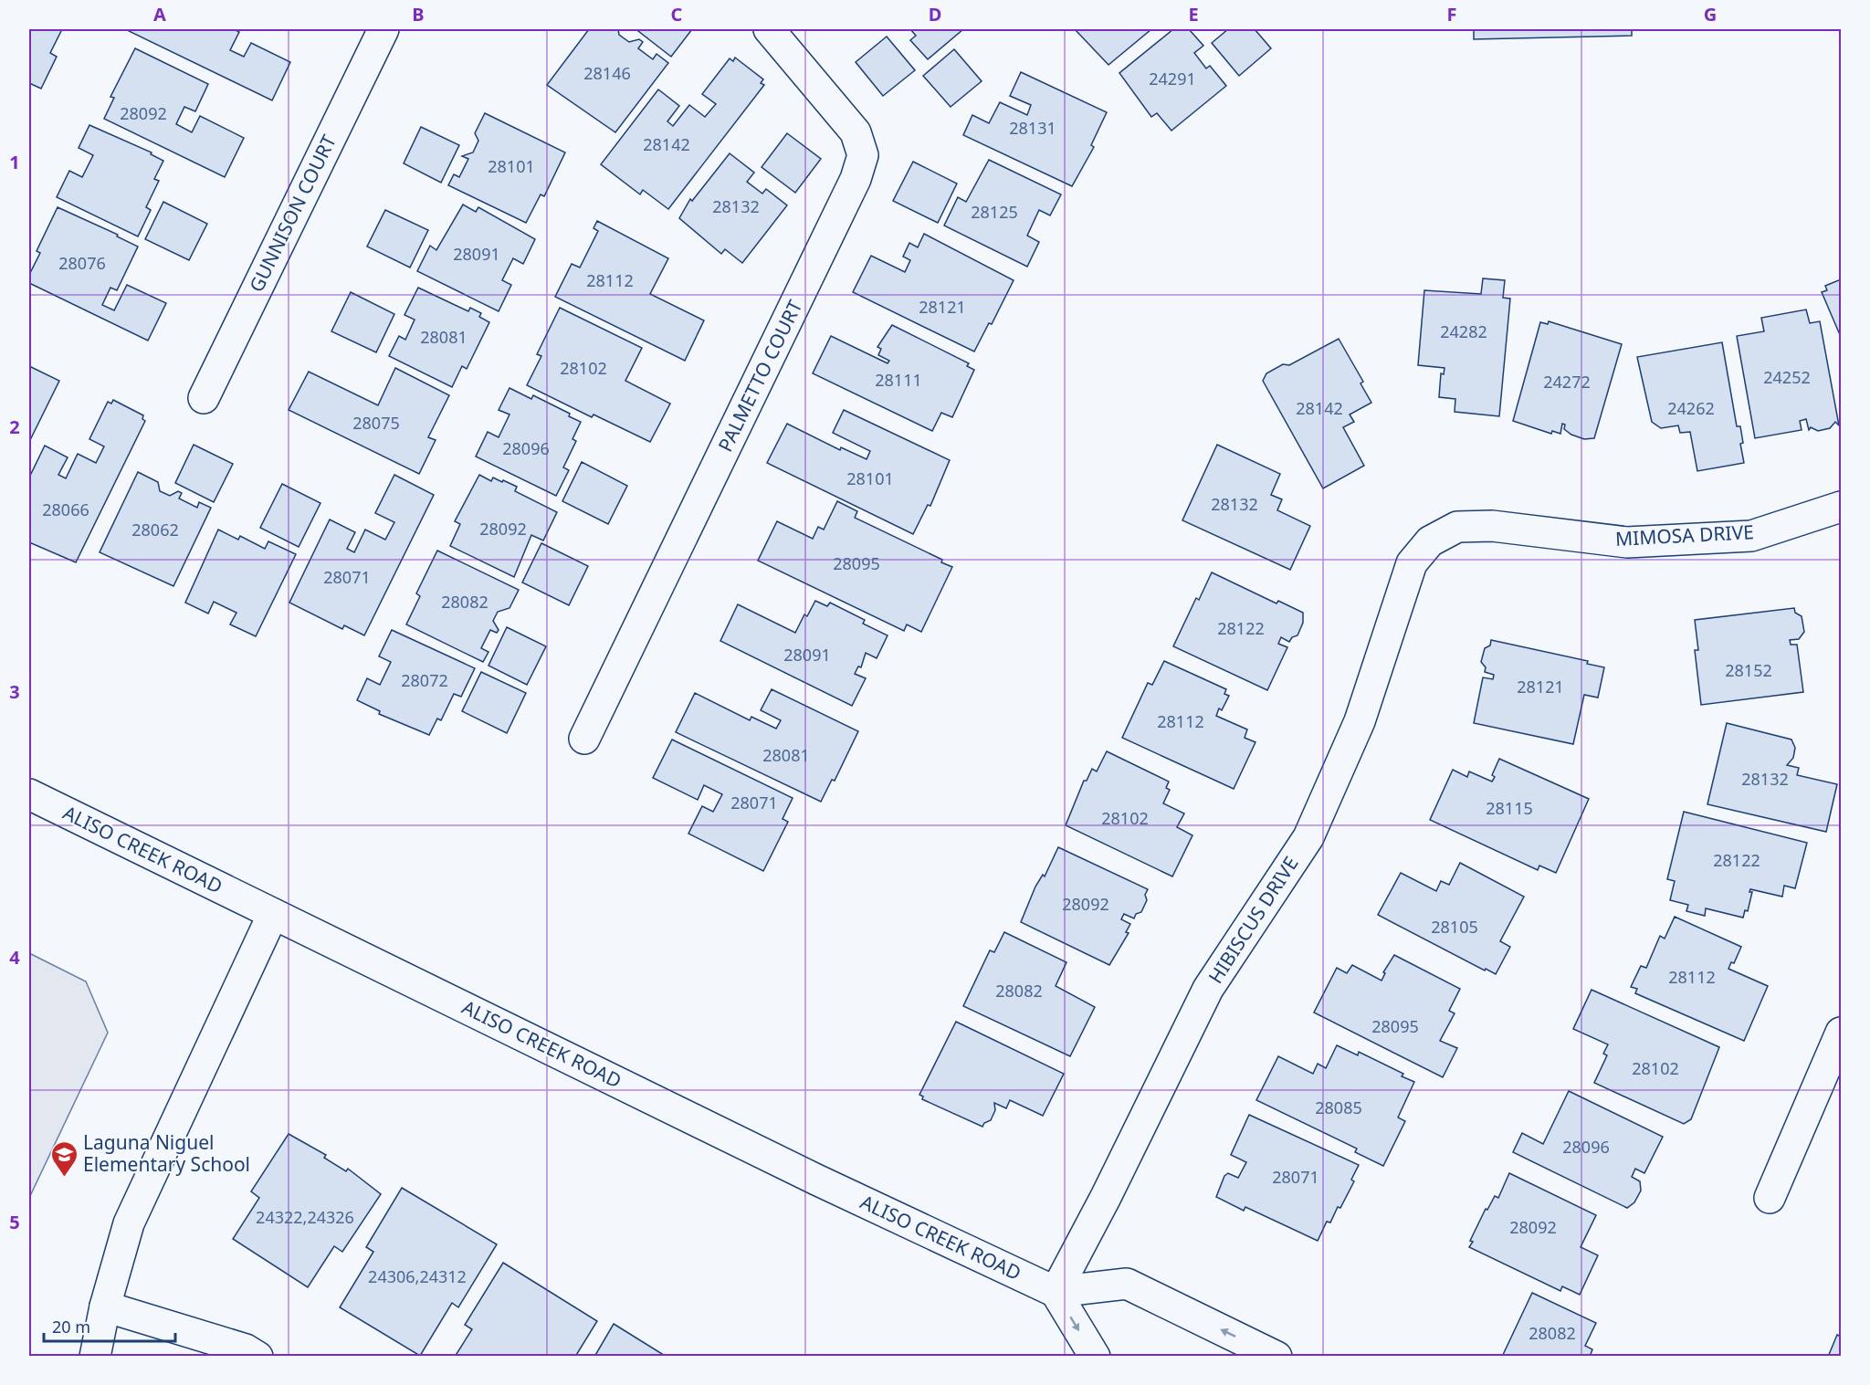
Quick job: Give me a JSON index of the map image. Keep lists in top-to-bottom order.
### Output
{
  "streets": {
    "street": [
      "GUNNISON COURT",
      "PALMETTO COURT",
      "MIMOSA DRIVE",
      "ALISO CREEK ROAD",
      "HIBISCUS DRIVE"
    ]
  },
  "crossings": [
    ["MIMOSA DRIVE", "HIBISCUS DRIVE"],
    ["ALISO CREEK ROAD", "HIBISCUS DRIVE"]
  ],
  "places": {
    "school or university": ["Laguna Niguel Elementary School"]
  },
  "house_numbers": [
    "28146",
    "24291",
    "28092",
    "28131",
    "28142",
    "28101",
    "28132",
    "28125",
    "28091",
    "28076",
    "28112",
    "28121",
    "24282",
    "28081",
    "28102",
    "24252",
    "28111",
    "24272",
    "28142",
    "24262",
    "28075",
    "28096",
    "28101",
    "28132",
    "28066",
    "28092",
    "28062",
    "28095",
    "28071",
    "28082",
    "28122",
    "28091",
    "28152",
    "28072",
    "28121",
    "28112",
    "28081",
    "28132",
    "28071",
    "28115",
    "28102",
    "28122",
    "28092",
    "28105",
    "28112",
    "28082",
    "28095",
    "28102",
    "28085",
    "28096",
    "28071",
    "24322,24326",
    "28092",
    "24306,24312",
    "28082"
  ],
  "scale_bar": "20 m",
  "grid": {
    "columns": [
      "A",
      "B",
      "C",
      "D",
      "E",
      "F",
      "G"
    ],
    "rows": [
      "1",
      "2",
      "3",
      "4",
      "5"
    ]
  }
}
